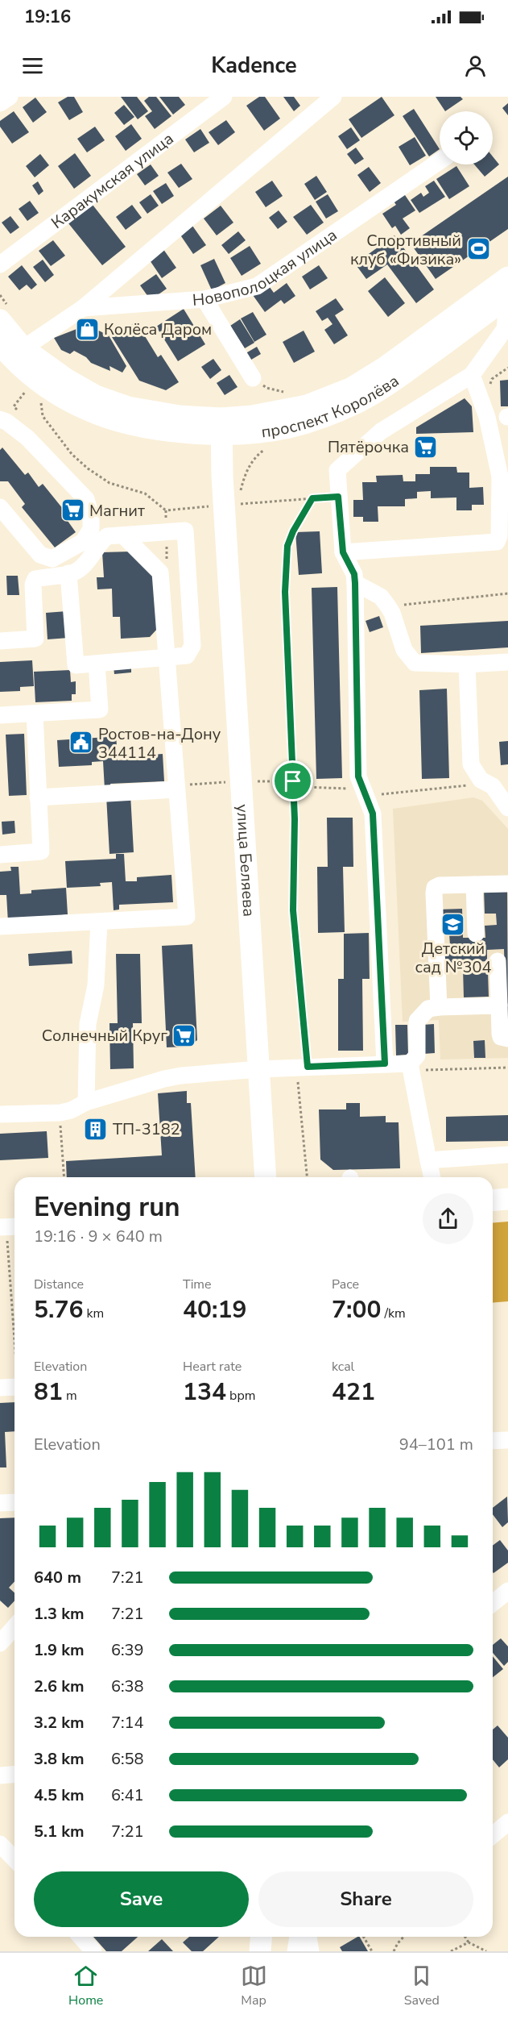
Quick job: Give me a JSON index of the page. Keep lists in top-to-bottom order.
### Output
{
  "streets": {
    "main road": ["проспект Королёва", "улица Беляева"],
    "street": ["Каракумская улица", "Новополоцкая улица"]
  },
  "crossings": [
    ["проспект Королёва", "улица Беляева"]
  ],
  "places": {
    "sports": ["Спортивный клуб «Физика»"],
    "shop": ["Колёса Даром"],
    "supermarket": ["Пятёрочка", "Магнит", "Солнечный Круг"],
    "public building": ["Ростов-на-Дону 344114"],
    "school or university": ["Детский сад №304"],
    "building": ["ТП-3182"]
  },
  "page": {
    "status": "19:16",
    "header": "Kadence",
    "heading": ["Evening run", "19:16 · 9 × 640 m"],
    "stats": [
      ["Distance", "5.76 km"],
      ["Time", "40:19"],
      ["Pace", "7:00 /km"],
      ["Elevation", "81 m"],
      ["Heart rate", "134 bpm"],
      ["kcal", "421"]
    ],
    "chart": ["Elevation", "94–101 m"],
    "list": [
      {
        "name": "640 m",
        "note": "7:21"
      },
      {
        "name": "1.3 km",
        "note": "7:21"
      },
      {
        "name": "1.9 km",
        "note": "6:39"
      },
      {
        "name": "2.6 km",
        "note": "6:38"
      },
      {
        "name": "3.2 km",
        "note": "7:14"
      },
      {
        "name": "3.8 km",
        "note": "6:58"
      },
      {
        "name": "4.5 km",
        "note": "6:41"
      },
      {
        "name": "5.1 km",
        "note": "7:21"
      }
    ],
    "buttons": ["Save", "Share"],
    "tabs": ["Home", "Map", "Saved"]
  }
}
